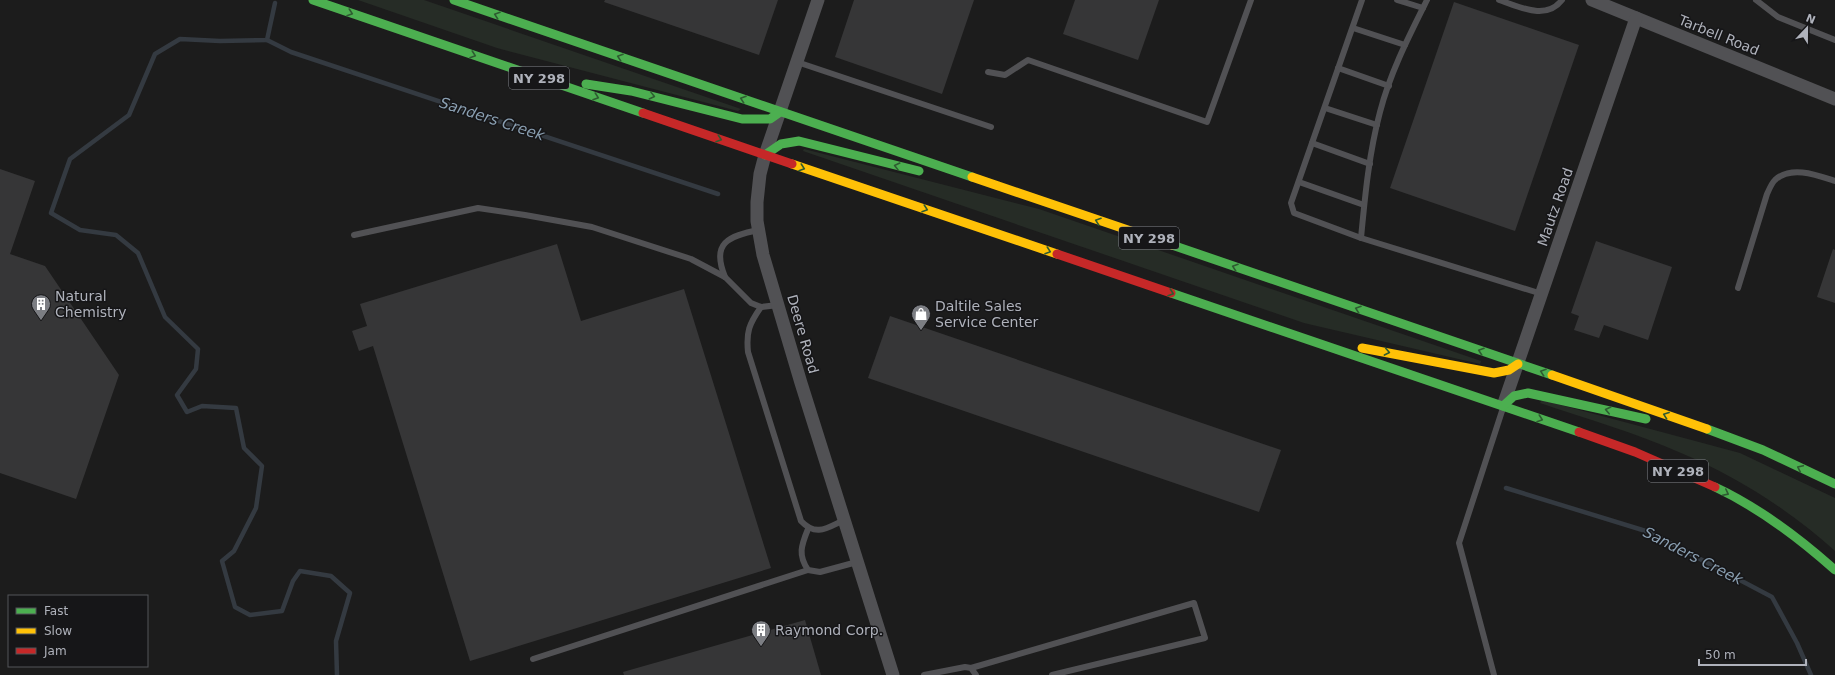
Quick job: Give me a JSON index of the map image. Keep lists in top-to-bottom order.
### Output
{
  "streets": {
    "main road": ["NY 298"],
    "street": ["Tarbell Road", "Mautz Road", "Deere Road"]
  },
  "crossings": [
    ["Tarbell Road", "Mautz Road"],
    ["NY 298", "Mautz Road"],
    ["NY 298", "Deere Road"]
  ],
  "water": ["Sanders Creek"],
  "places": {
    "building": ["Natural Chemistry", "Raymond Corp."],
    "shop": ["Daltile Sales Service Center"]
  },
  "legend": ["Fast", "Slow", "Jam"],
  "scale_bar": "50 m",
  "north": "top"
}
